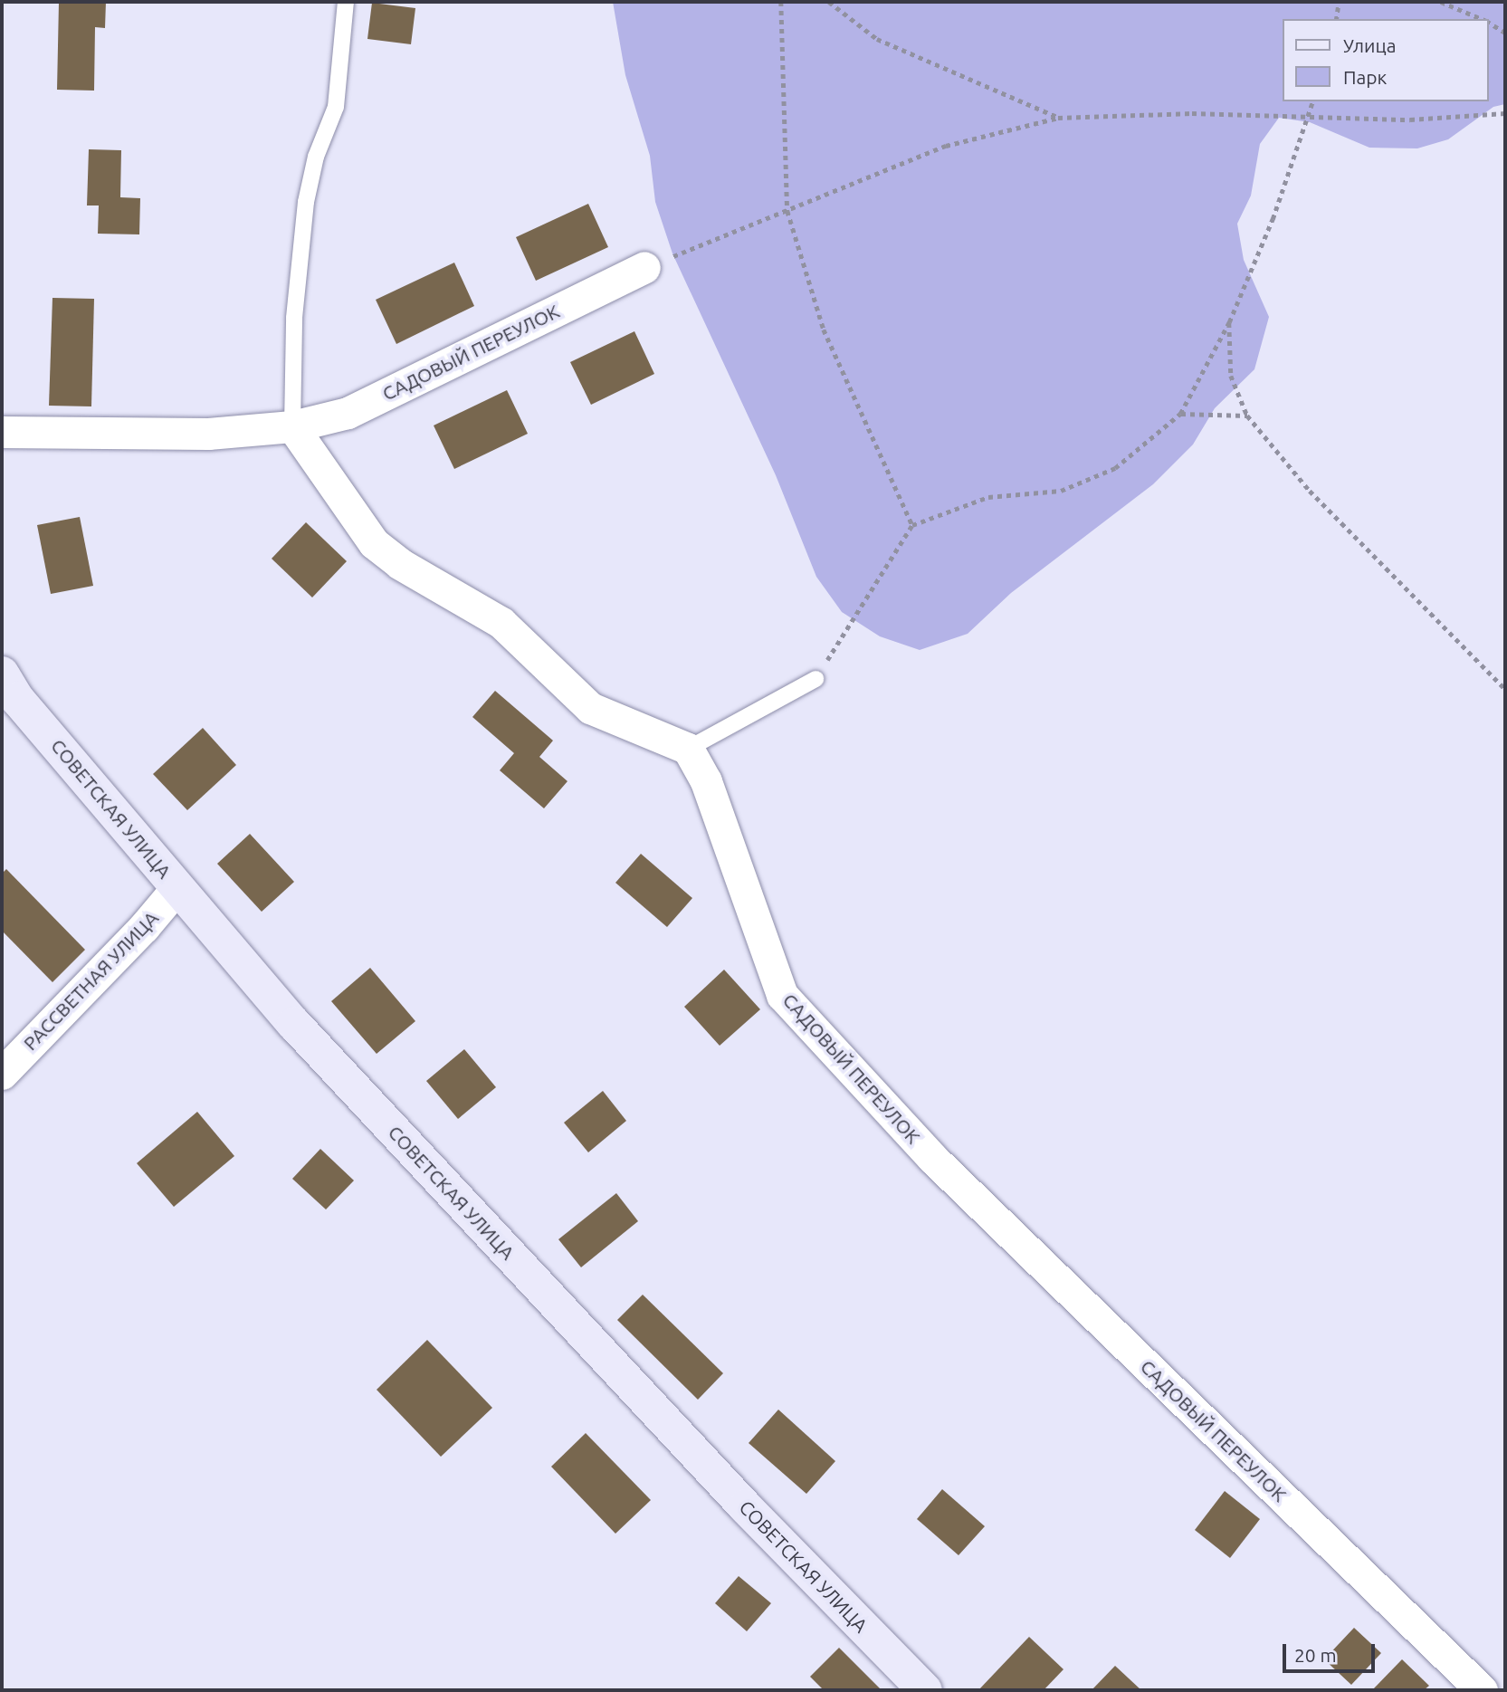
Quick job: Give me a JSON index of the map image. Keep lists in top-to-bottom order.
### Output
{
  "streets": {
    "street": ["САДОВЫЙ ПЕРЕУЛОК", "СОВЕТСКАЯ УЛИЦА", "РАССВЕТНАЯ УЛИЦА"]
  },
  "crossings": [
    ["СОВЕТСКАЯ УЛИЦА", "РАССВЕТНАЯ УЛИЦА"]
  ],
  "legend": ["Улица", "Парк"],
  "scale_bar": "20 m"
}
